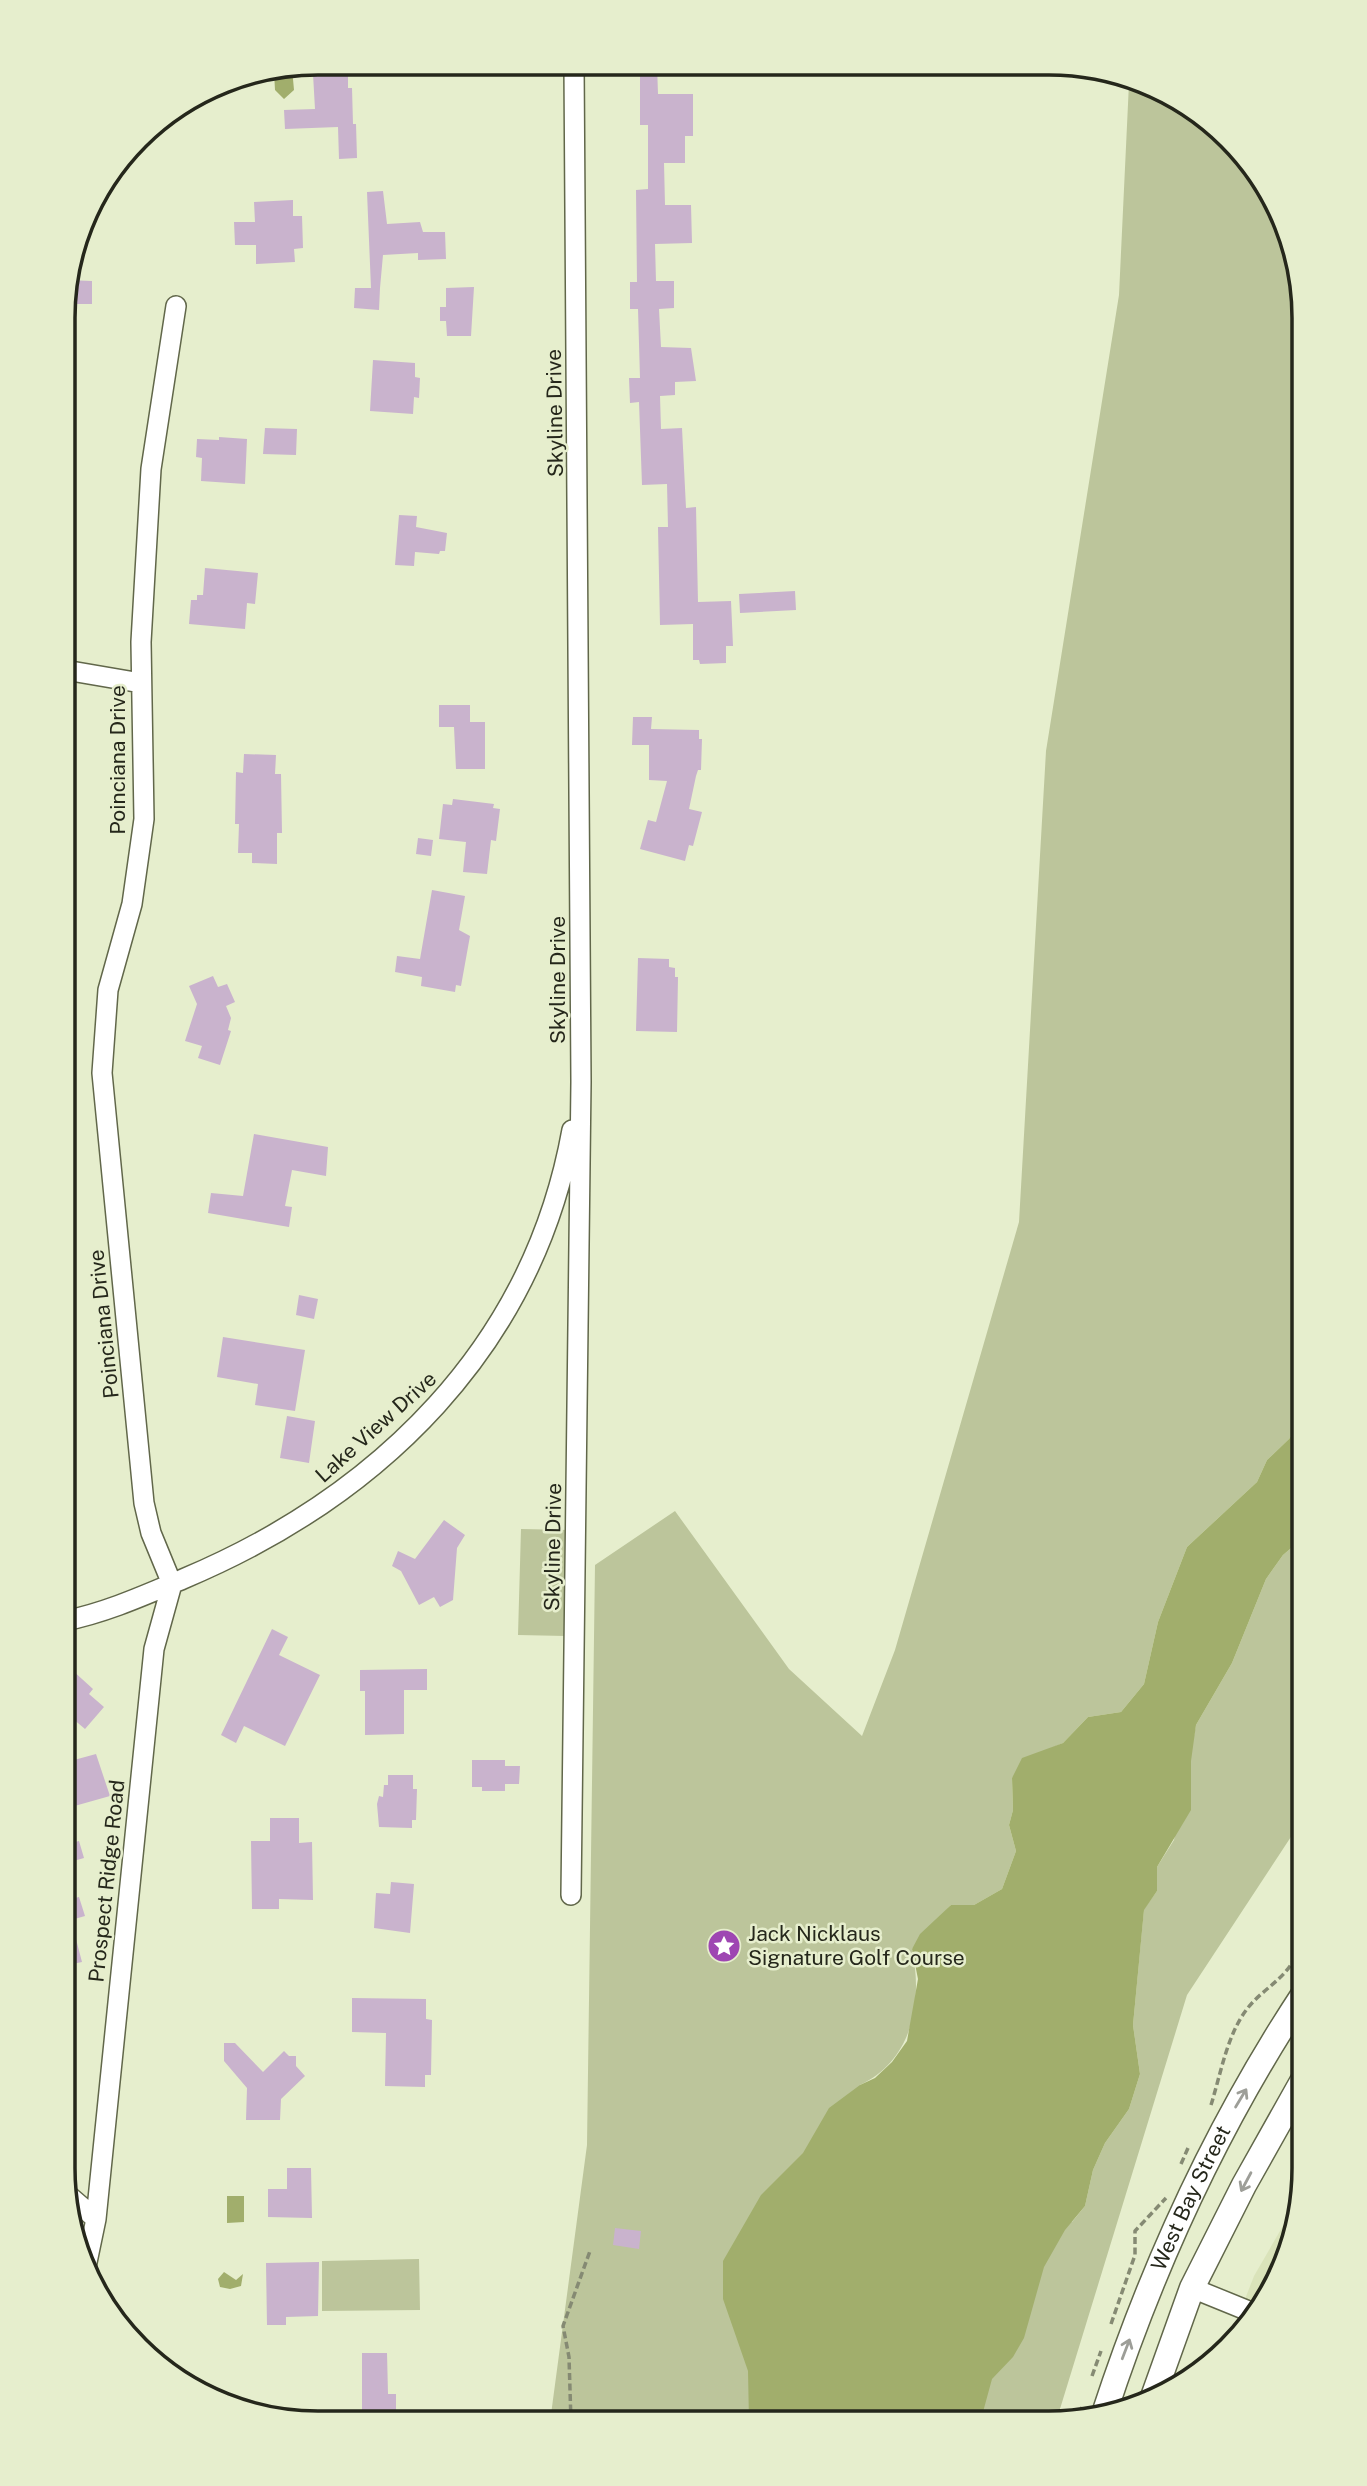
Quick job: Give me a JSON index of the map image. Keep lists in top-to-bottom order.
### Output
{
  "streets": {
    "main road": ["West Bay Street"],
    "street": [
      "Skyline Drive",
      "Poinciana Drive",
      "Lake View Drive",
      "Prospect Ridge Road"
    ]
  },
  "crossings": [
    ["Skyline Drive", "Lake View Drive"],
    ["Poinciana Drive", "Lake View Drive"],
    ["Poinciana Drive", "Prospect Ridge Road"],
    ["Lake View Drive", "Prospect Ridge Road"]
  ],
  "places": {
    "place": ["Jack Nicklaus Signature Golf Course"]
  }
}
